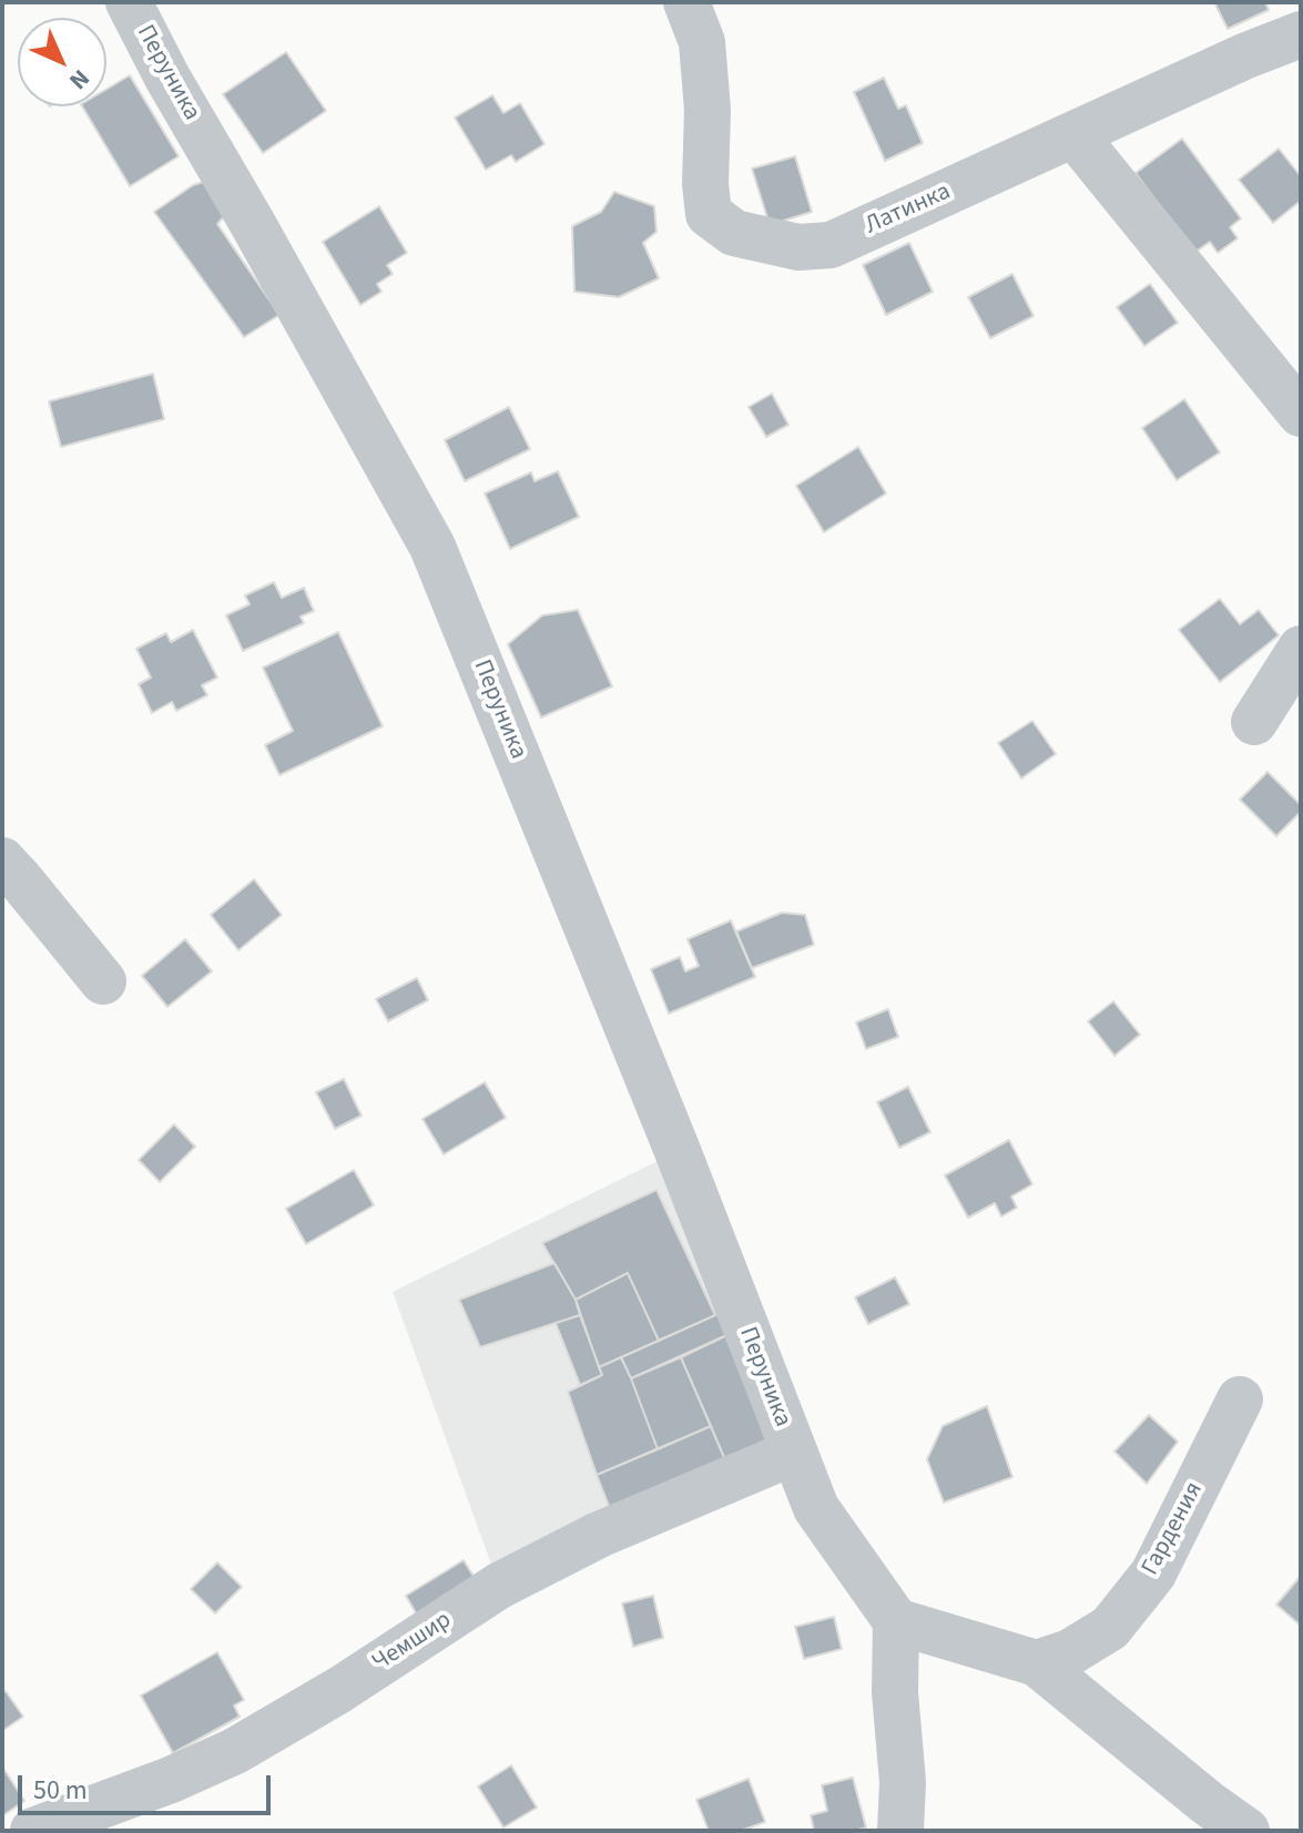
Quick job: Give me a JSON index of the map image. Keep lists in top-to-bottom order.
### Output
{
  "streets": {
    "street": [
      "Перуника",
      "Латинка",
      "Гардения",
      "Чемшир"
    ]
  },
  "crossings": [
    ["Перуника", "Чемшир"]
  ],
  "scale_bar": "50 m",
  "north": "bottom right"
}
